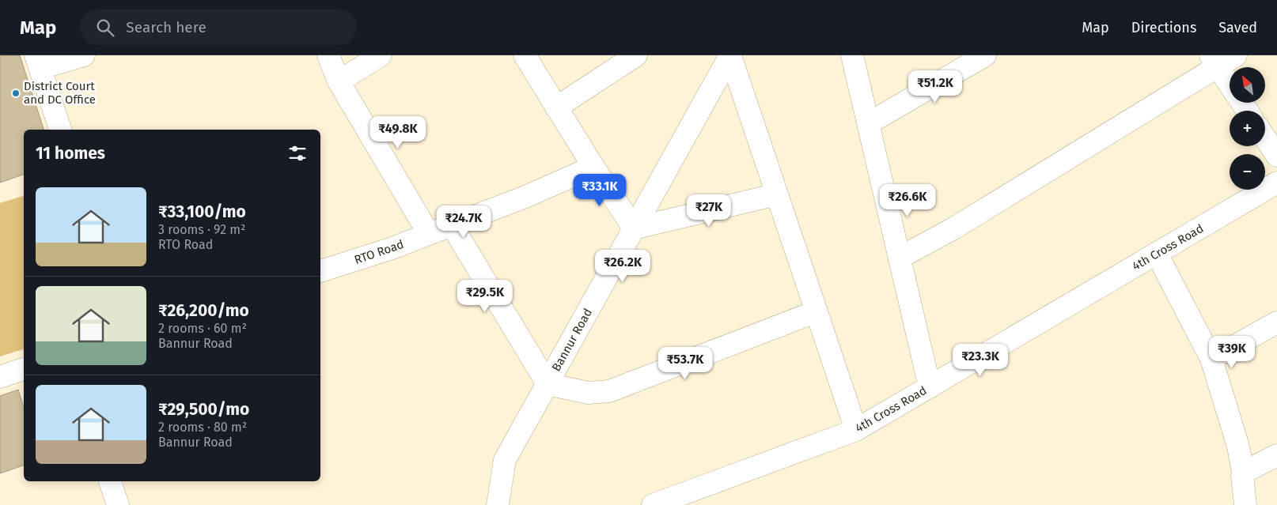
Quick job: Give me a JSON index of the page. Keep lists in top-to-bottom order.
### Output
{
  "streets": {
    "street": ["4th Cross Road", "RTO Road", "Bannur Road"]
  },
  "places": ["District Court and DC Office"],
  "north": "top left",
  "page": {
    "header": "Map",
    "search": "Search here",
    "nav": ["Map", "Directions", "Saved"],
    "map_buttons": ["+", "−"],
    "price": [
      "₹51.2K",
      "₹49.8K",
      "₹33.1K",
      "₹26.6K",
      "₹27K",
      "₹24.7K",
      "₹26.2K",
      "₹29.5K",
      "₹39K",
      "₹23.3K",
      "₹53.7K"
    ],
    "heading": "11 homes",
    "list": [
      {
        "name": "₹33,100/mo",
        "note": "3 rooms · 92 m² · RTO Road"
      },
      {
        "name": "₹26,200/mo",
        "note": "2 rooms · 60 m² · Bannur Road"
      },
      {
        "name": "₹29,500/mo",
        "note": "2 rooms · 80 m² · Bannur Road"
      }
    ]
  }
}
